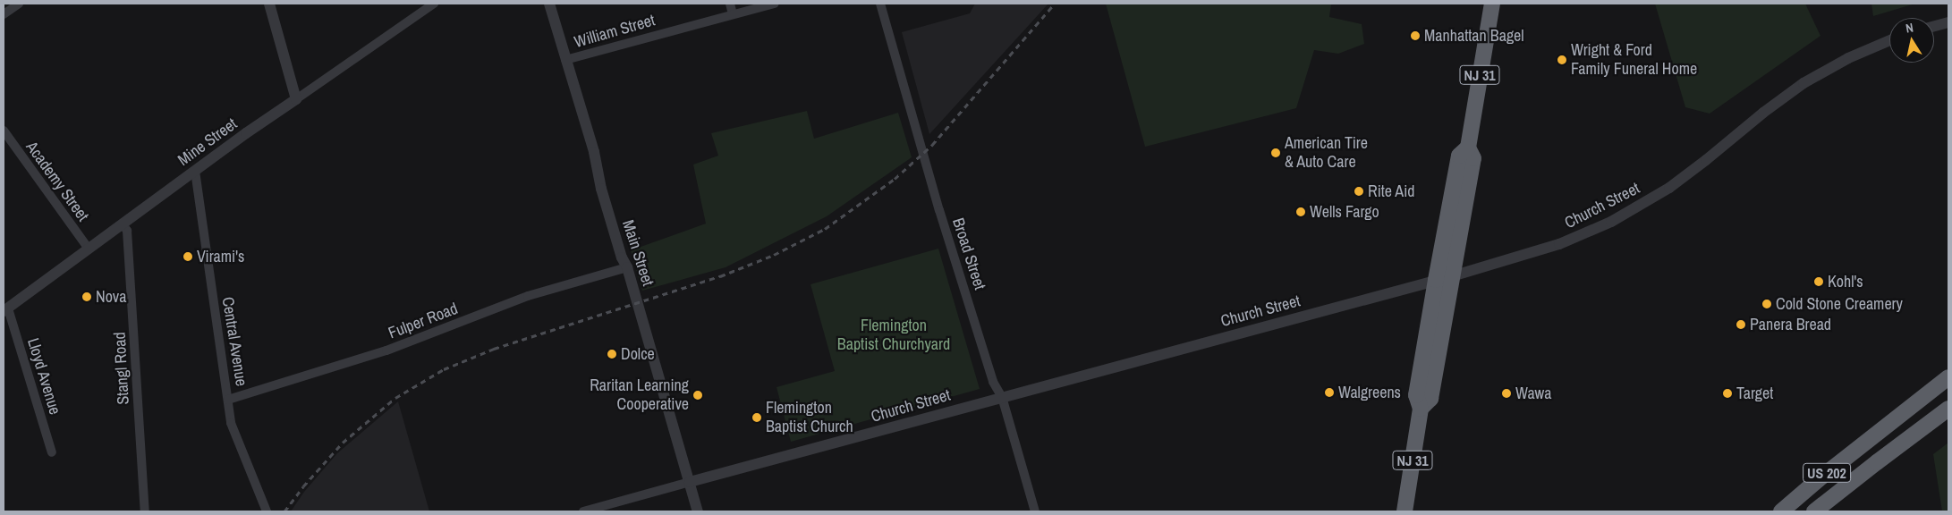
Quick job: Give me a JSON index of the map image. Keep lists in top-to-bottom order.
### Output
{
  "streets": {
    "highway": ["NJ 31", "US 202"],
    "street": [
      "William Street",
      "Mine Street",
      "Academy Street",
      "Church Street",
      "Main Street",
      "Broad Street",
      "Fulper Road",
      "Central Avenue",
      "Stangl Road",
      "Lloyd Avenue"
    ]
  },
  "crossings": [
    ["William Street", "Main Street"],
    ["NJ 31", "Church Street"],
    ["Mine Street", "Academy Street"],
    ["Mine Street", "Central Avenue"],
    ["Mine Street", "Stangl Road"],
    ["Mine Street", "Lloyd Avenue"],
    ["Church Street", "Main Street"],
    ["Church Street", "Broad Street"],
    ["Main Street", "Fulper Road"],
    ["Fulper Road", "Central Avenue"]
  ],
  "parks": ["Flemington Baptist Churchyard"],
  "places": [
    "Manhattan Bagel",
    "Wright & Ford Family Funeral Home",
    "American Tire & Auto Care",
    "Rite Aid",
    "Wells Fargo",
    "Virami's",
    "Kohl's",
    "Nova",
    "Cold Stone Creamery",
    "Panera Bread",
    "Dolce",
    "Walgreens",
    "Wawa",
    "Target",
    "Raritan Learning Cooperative",
    "Flemington Baptist Church"
  ],
  "north": "top"
}
